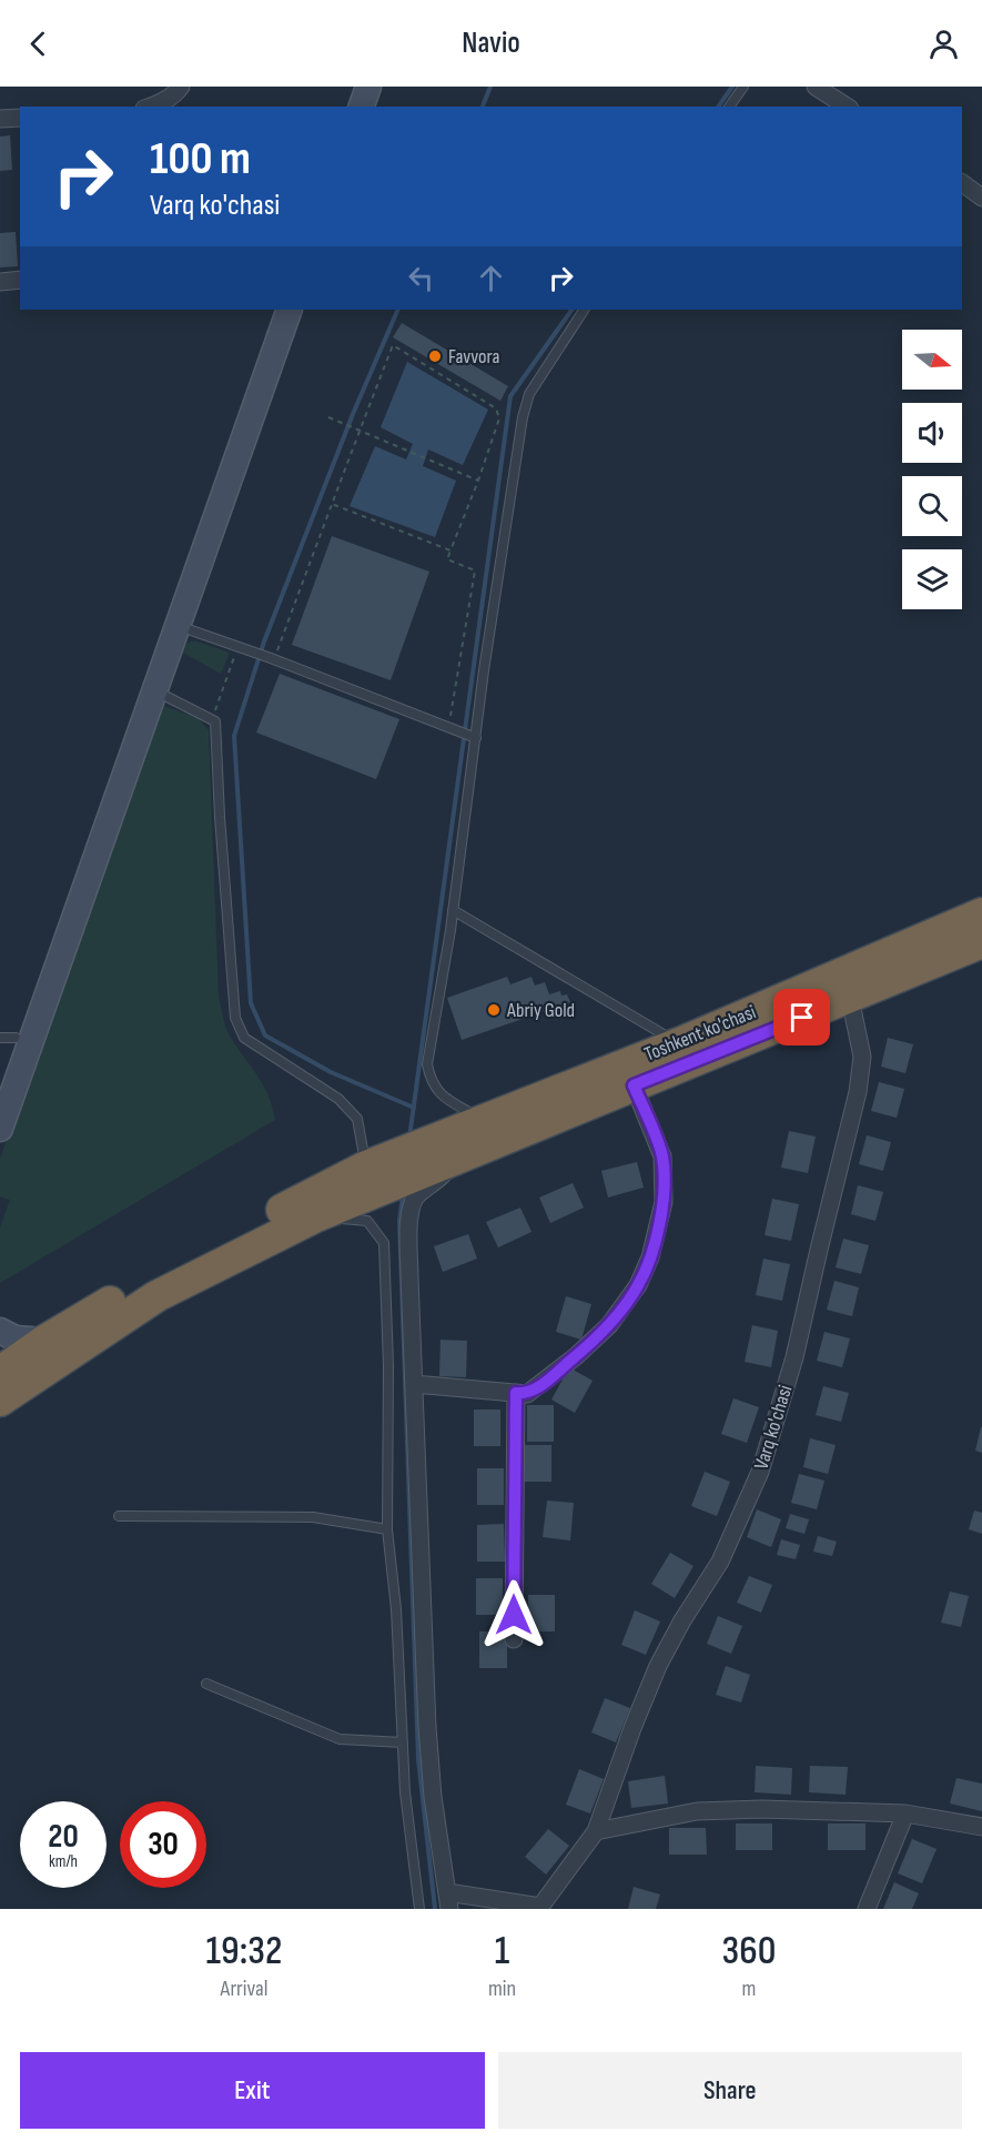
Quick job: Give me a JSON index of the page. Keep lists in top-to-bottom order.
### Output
{
  "streets": {
    "highway": ["Toshkent ko'chasi"],
    "street": ["Varq ko'chasi"]
  },
  "crossings": [
    ["Toshkent ko'chasi", "Varq ko'chasi"]
  ],
  "places": ["Favvora", "Abriy Gold"],
  "north": "right",
  "page": {
    "header": "Navio",
    "turn": ["100 m", "Varq ko'chasi"],
    "speed": "20 km/h",
    "limit": "30",
    "eta": [
      "19:32",
      "Arrival",
      "1",
      "min",
      "360",
      "m"
    ],
    "buttons": ["Exit", "Share"]
  }
}
